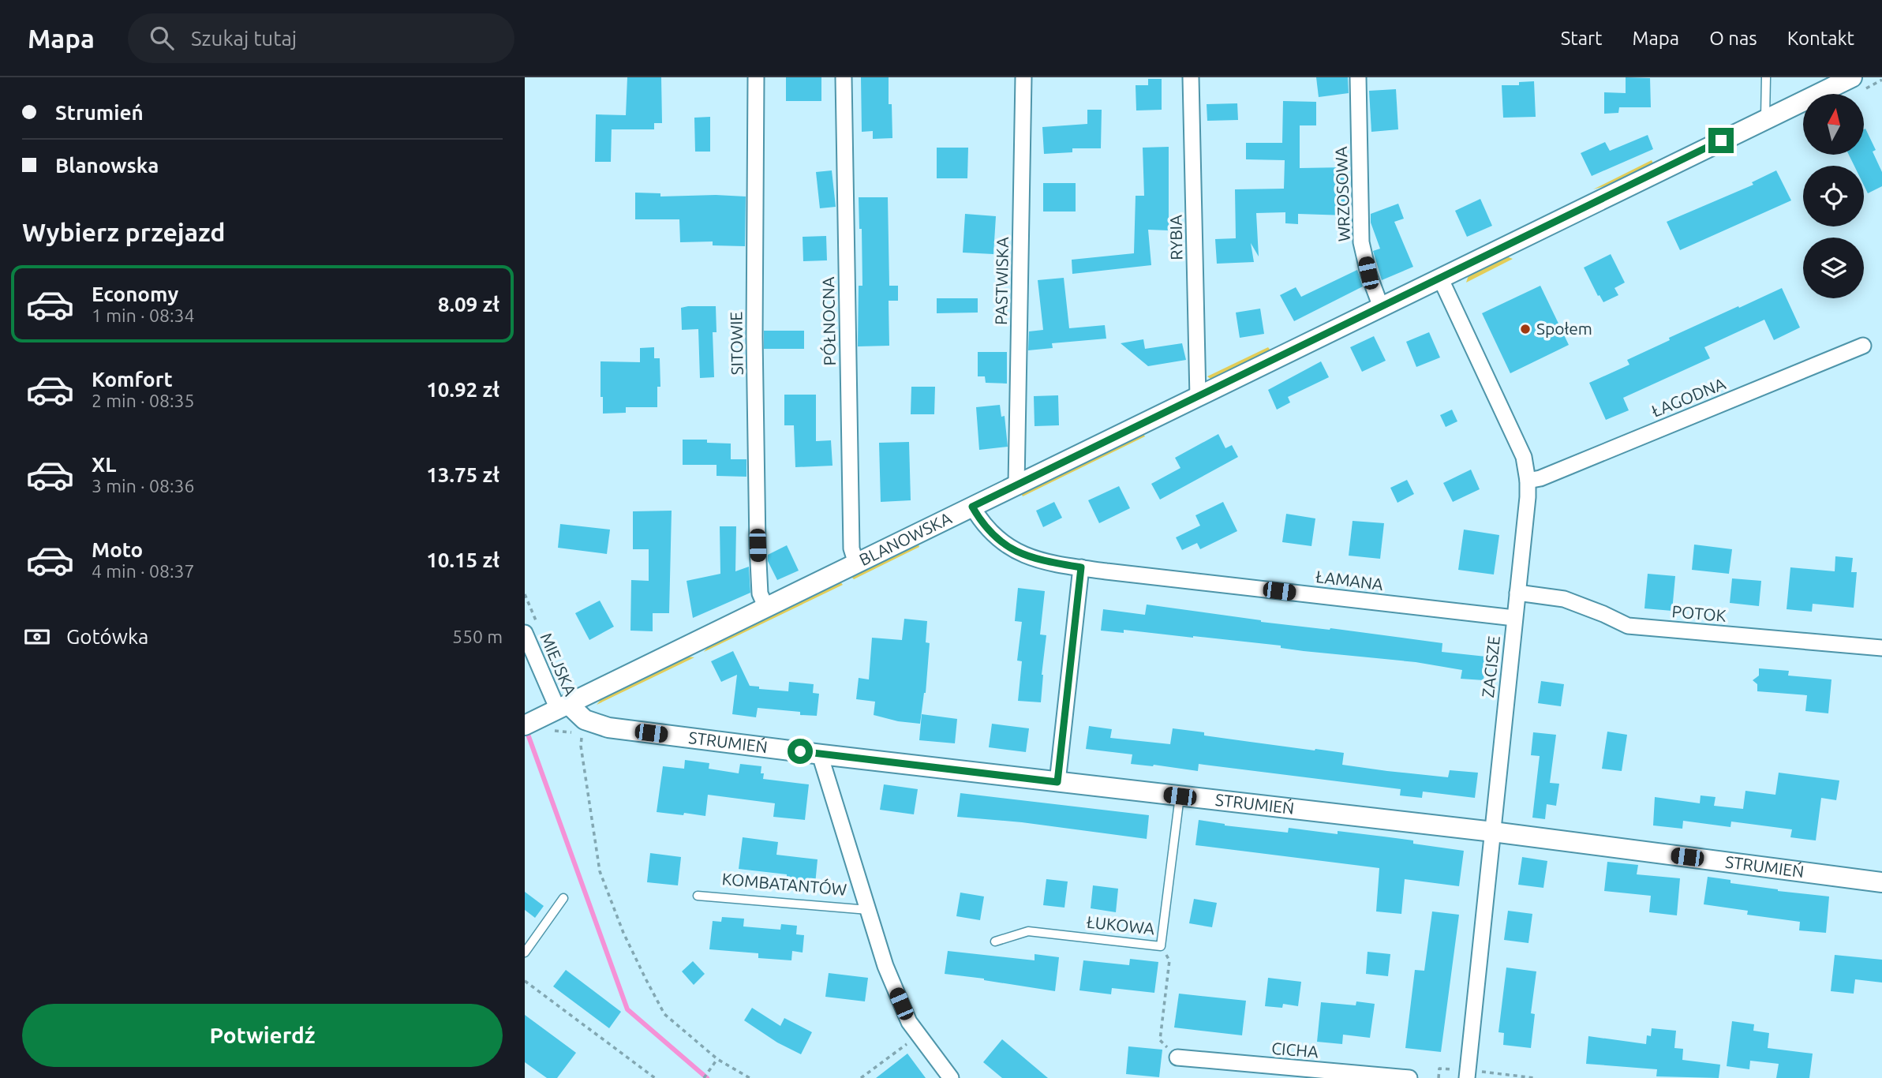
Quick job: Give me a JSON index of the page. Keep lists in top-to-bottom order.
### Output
{
  "streets": {
    "street": [
      "WRZOSOWA",
      "RYBIA",
      "PASTWISKA",
      "PÓŁNOCNA",
      "SITOWIE",
      "ŁAGODNA",
      "BLANOWSKA",
      "ŁAMANA",
      "POTOK",
      "MIEJSKA",
      "ZACISZE",
      "STRUMIEŃ",
      "KOMBATANTÓW",
      "CICHA"
    ],
    "lane": ["ŁUKOWA"]
  },
  "crossings": [
    ["WRZOSOWA", "BLANOWSKA"],
    ["RYBIA", "BLANOWSKA"],
    ["PASTWISKA", "BLANOWSKA"],
    ["PÓŁNOCNA", "BLANOWSKA"],
    ["SITOWIE", "BLANOWSKA"],
    ["ŁAGODNA", "ZACISZE"],
    ["BLANOWSKA", "ŁAMANA"],
    ["BLANOWSKA", "MIEJSKA"],
    ["BLANOWSKA", "ZACISZE"],
    ["BLANOWSKA", "STRUMIEŃ"],
    ["ŁAMANA", "ZACISZE"],
    ["POTOK", "ZACISZE"],
    ["MIEJSKA", "STRUMIEŃ"],
    ["ZACISZE", "STRUMIEŃ"],
    ["STRUMIEŃ", "KOMBATANTÓW"],
    ["STRUMIEŃ", "ŁUKOWA"]
  ],
  "places": ["Społem"],
  "north": "top",
  "page": {
    "header": "Mapa",
    "search": "Szukaj tutaj",
    "nav": [
      "Start",
      "Mapa",
      "O nas",
      "Kontakt"
    ],
    "banner": ["Strumień", "Blanowska"],
    "heading": "Wybierz przejazd",
    "list": [
      {
        "name": "Economy",
        "note": "1 min · 08:34",
        "value": "8.09 zł"
      },
      {
        "name": "Komfort",
        "note": "2 min · 08:35",
        "value": "10.92 zł"
      },
      {
        "name": "XL",
        "note": "3 min · 08:36",
        "value": "13.75 zł"
      },
      {
        "name": "Moto",
        "note": "4 min · 08:37",
        "value": "10.15 zł"
      }
    ],
    "pay": ["Gotówka", "550 m"],
    "buttons": "Potwierdź"
  }
}
